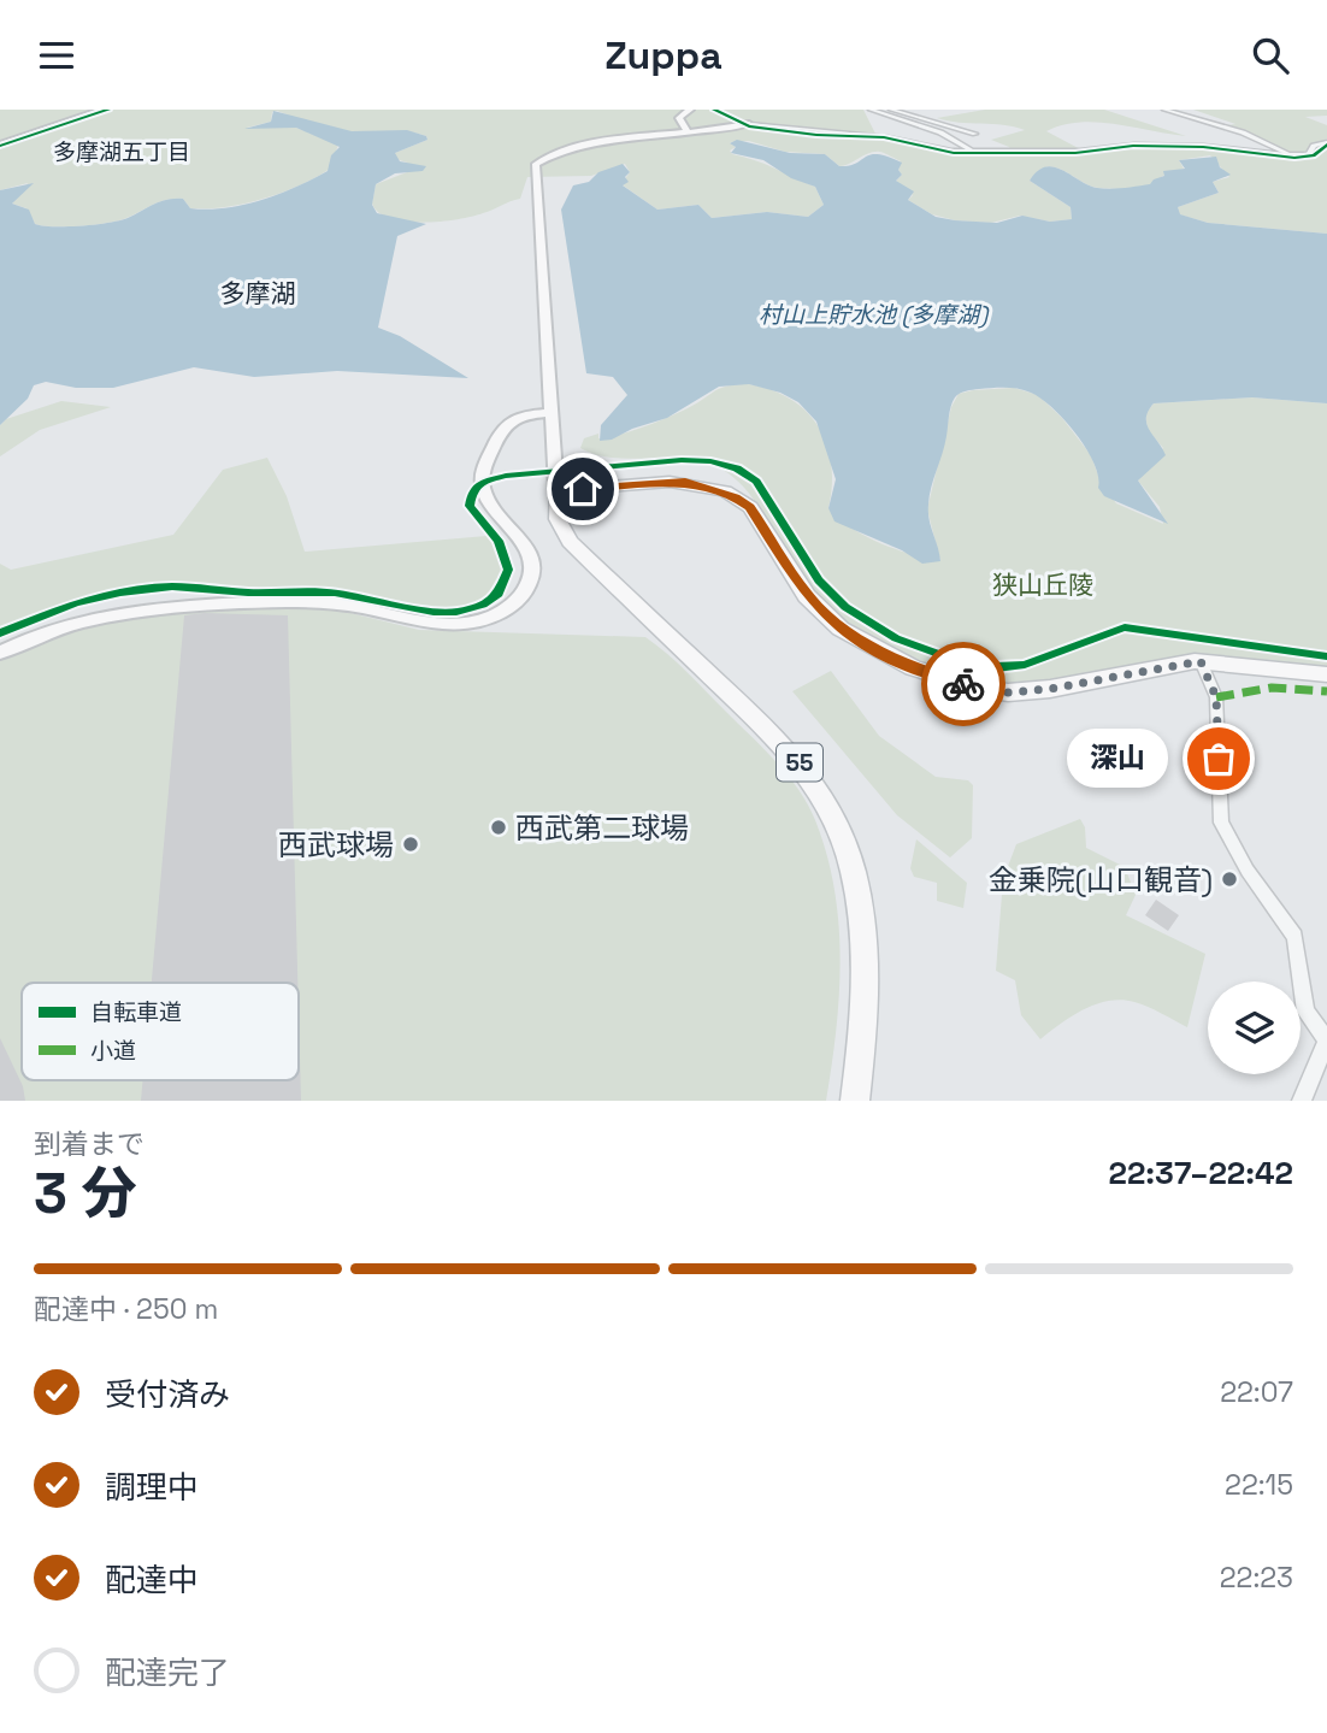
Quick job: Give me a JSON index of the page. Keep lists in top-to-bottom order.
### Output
{
  "streets": {
    "main road": ["55"]
  },
  "districts": ["多摩湖五丁目", "多摩湖"],
  "water": ["村山上貯水池 (多摩湖)"],
  "parks": ["狭山丘陵"],
  "places": [
    "深山",
    "西武第二球場",
    "西武球場",
    "金乗院(山口観音)"
  ],
  "legend": ["自転車道", "小道"],
  "page": {
    "header": "Zuppa",
    "bubble": "深山",
    "heading": ["3 分", "到着まで", "22:37–22:42"],
    "bar": "配達中 · 250 m",
    "list": [
      ["受付済み", "22:07"],
      ["調理中", "22:15"],
      ["配達中", "22:23"],
      "配達完了"
    ]
  }
}
